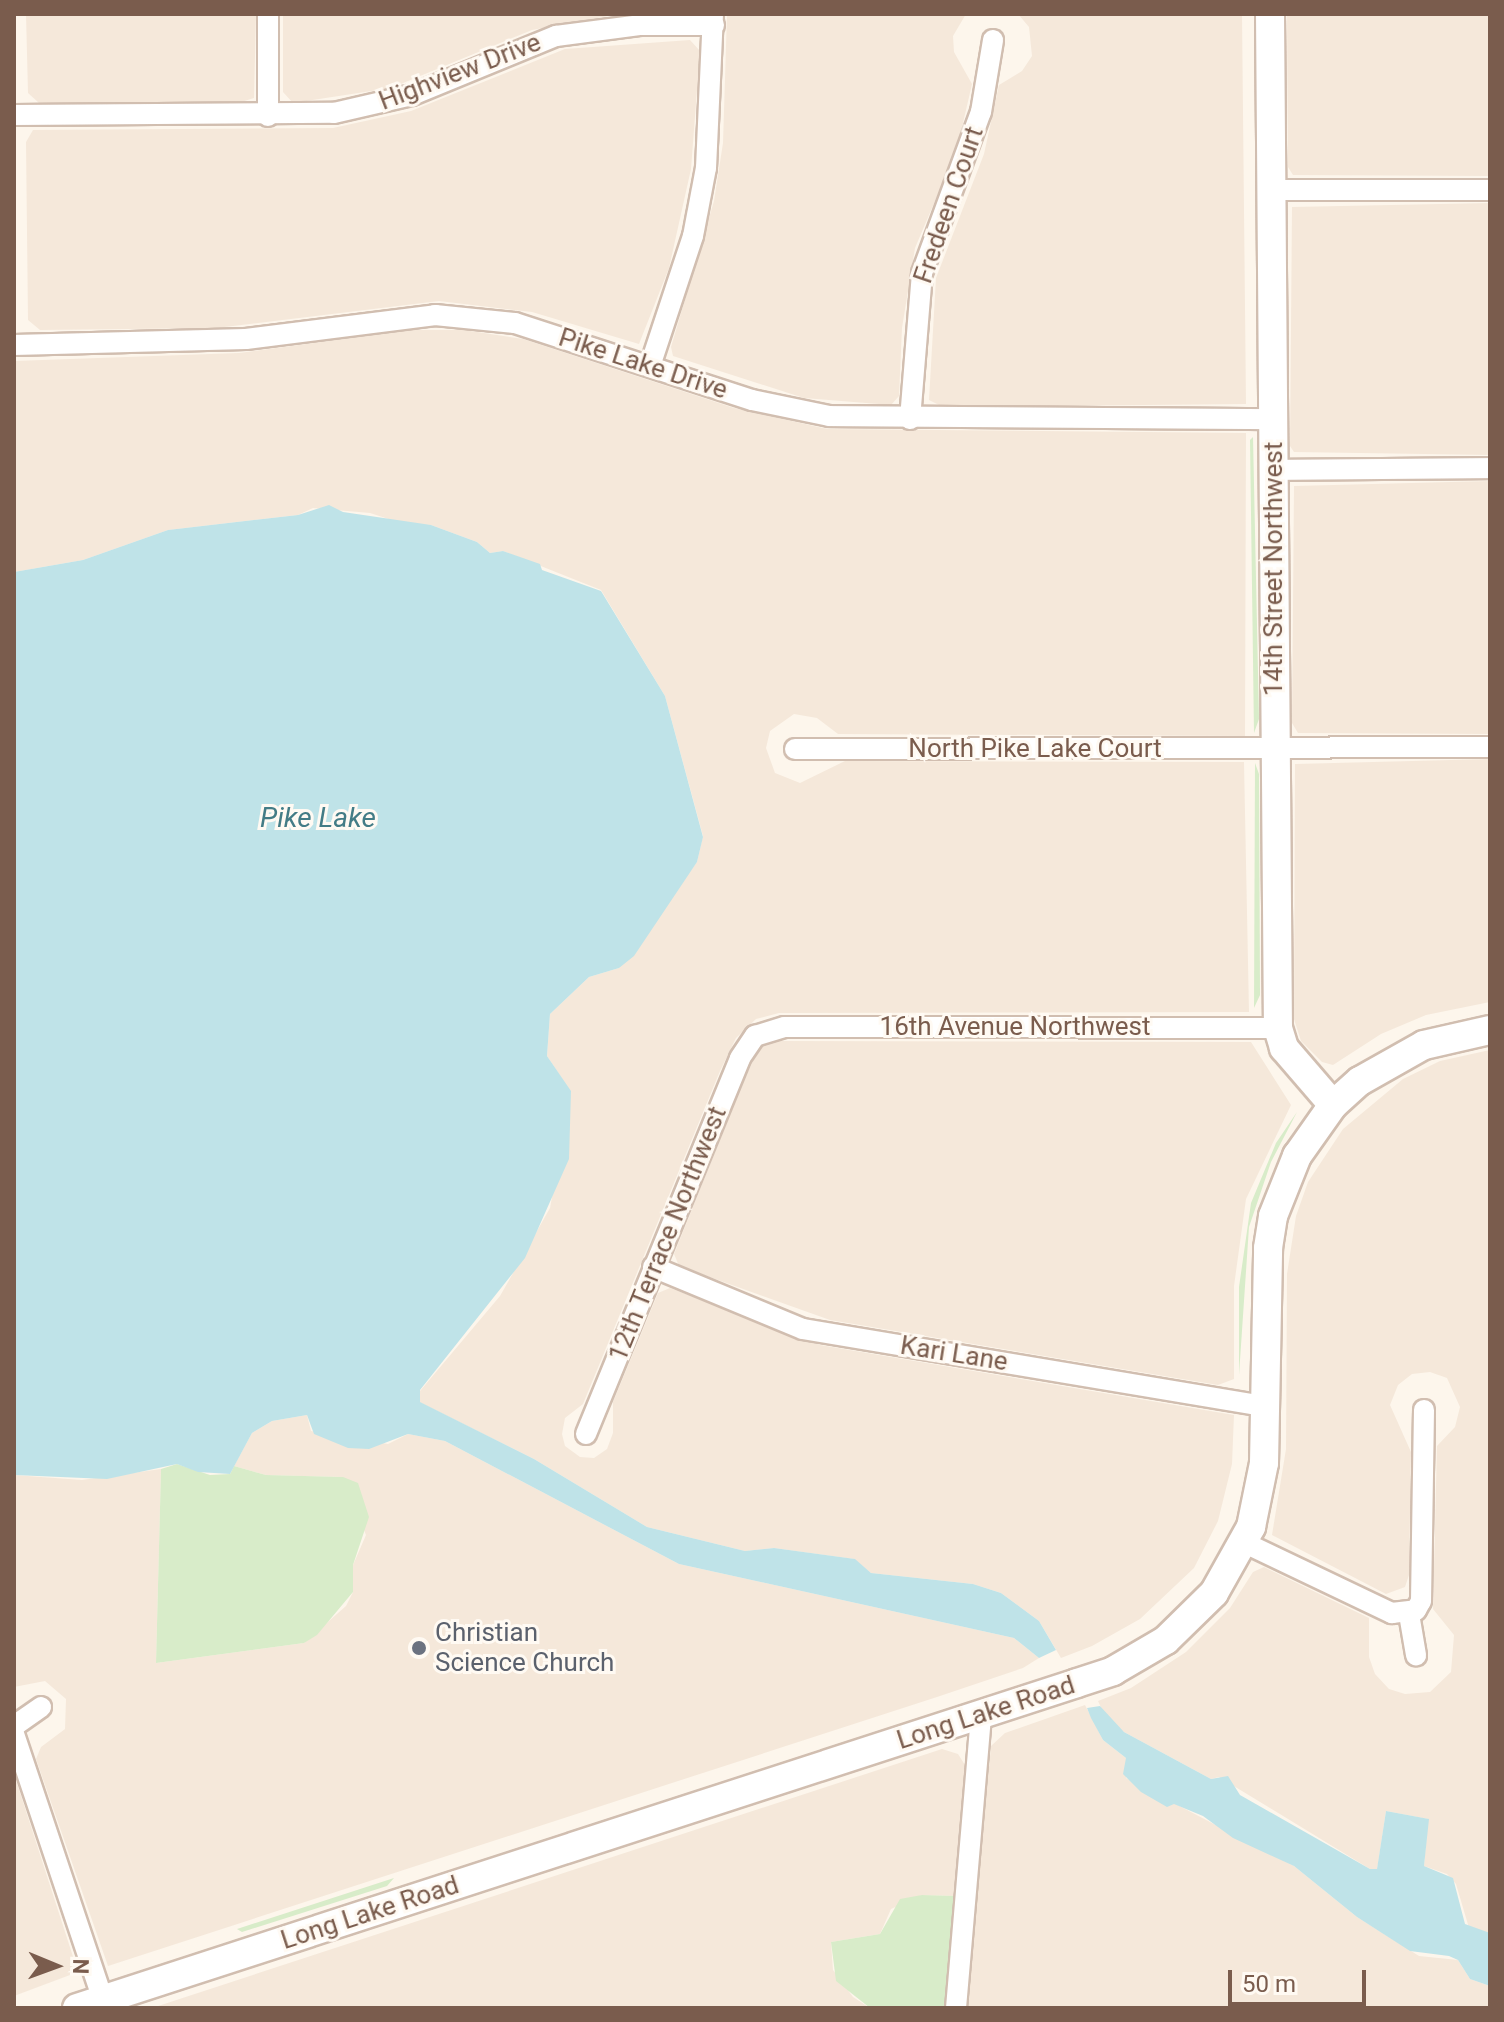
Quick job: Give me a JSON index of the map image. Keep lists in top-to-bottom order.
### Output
{
  "streets": {
    "street": [
      "Highview Drive",
      "Fredeen Court",
      "Pike Lake Drive",
      "14th Street Northwest",
      "North Pike Lake Court",
      "16th Avenue Northwest",
      "12th Terrace Northwest",
      "Kari Lane",
      "Long Lake Road"
    ]
  },
  "crossings": [
    ["Fredeen Court", "Pike Lake Drive"],
    ["Pike Lake Drive", "14th Street Northwest"],
    ["14th Street Northwest", "North Pike Lake Court"],
    ["14th Street Northwest", "16th Avenue Northwest"],
    ["14th Street Northwest", "Long Lake Road"],
    ["16th Avenue Northwest", "12th Terrace Northwest"],
    ["12th Terrace Northwest", "Kari Lane"],
    ["Kari Lane", "Long Lake Road"]
  ],
  "water": ["Pike Lake"],
  "places": ["Christian Science Church"],
  "scale_bar": "50 m",
  "north": "right"
}
